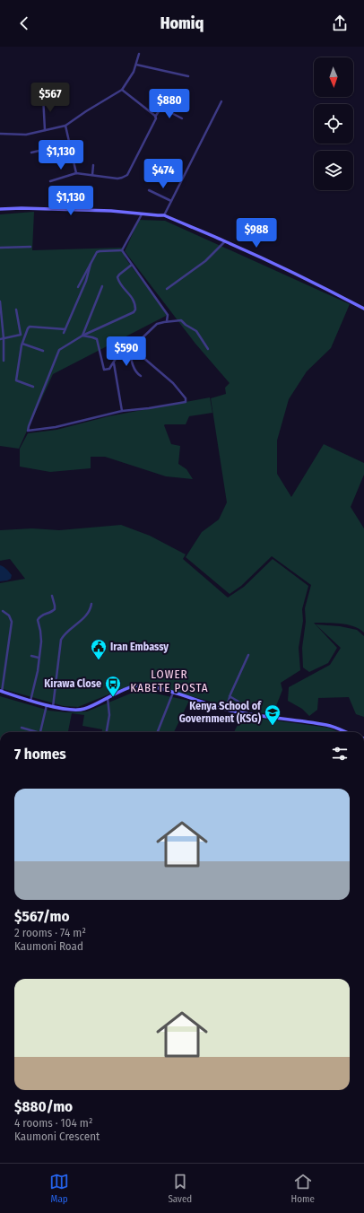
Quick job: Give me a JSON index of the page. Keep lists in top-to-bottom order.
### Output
{
  "districts": ["LOWER KABETE POSTA"],
  "places": {
    "public building": ["Iran Embassy"],
    "bus stop": ["Kirawa Close"],
    "school or university": ["Kenya School of Government (KSG)"]
  },
  "north": "bottom",
  "page": {
    "header": "Homiq",
    "price": [
      "$567",
      "$880",
      "$1,130",
      "$474",
      "$1,130",
      "$988",
      "$590"
    ],
    "heading": "7 homes",
    "list": [
      {
        "name": "$567/mo",
        "note": "2 rooms · 74 m² · Kaumoni Road"
      },
      {
        "name": "$880/mo",
        "note": "4 rooms · 104 m² · Kaumoni Crescent"
      }
    ],
    "tabs": ["Map", "Saved", "Home"]
  }
}
